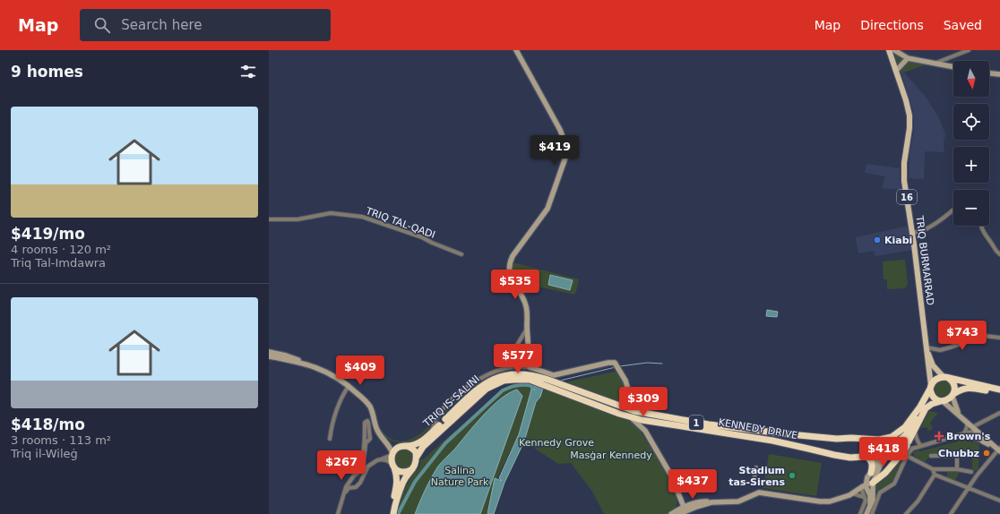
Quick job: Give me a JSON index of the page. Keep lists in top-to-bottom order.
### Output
{
  "streets": {
    "highway": ["TRIQ IS-SALINI", "1", "KENNEDY DRIVE"],
    "main road": ["16", "TRIQ BURMARRAD"],
    "street": ["TRIQ TAL-QADI"]
  },
  "crossings": [
    ["TRIQ BURMARRAD", "1"],
    ["TRIQ BURMARRAD", "KENNEDY DRIVE"],
    ["TRIQ IS-SALINI", "1"],
    ["TRIQ IS-SALINI", "KENNEDY DRIVE"],
    ["1", "KENNEDY DRIVE"]
  ],
  "parks": ["Kennedy Grove", "Masġar Kennedy", "Salina Nature Park"],
  "places": {
    "other": ["Kiabi", "Chubbz", "Stadium tas-Sirens"],
    "health": ["Brown's"]
  },
  "north": "bottom",
  "page": {
    "header": "Map",
    "search": "Search here",
    "nav": ["Map", "Directions", "Saved"],
    "heading": "9 homes",
    "map_buttons": ["+", "−"],
    "list": [
      {
        "name": "$419/mo",
        "note": "4 rooms · 120 m² · Triq Tal-Imdawra"
      },
      {
        "name": "$418/mo",
        "note": "3 rooms · 113 m² · Triq il-Wileġ"
      }
    ],
    "price": [
      "$419",
      "$535",
      "$743",
      "$577",
      "$409",
      "$309",
      "$418",
      "$267",
      "$437"
    ]
  }
}
